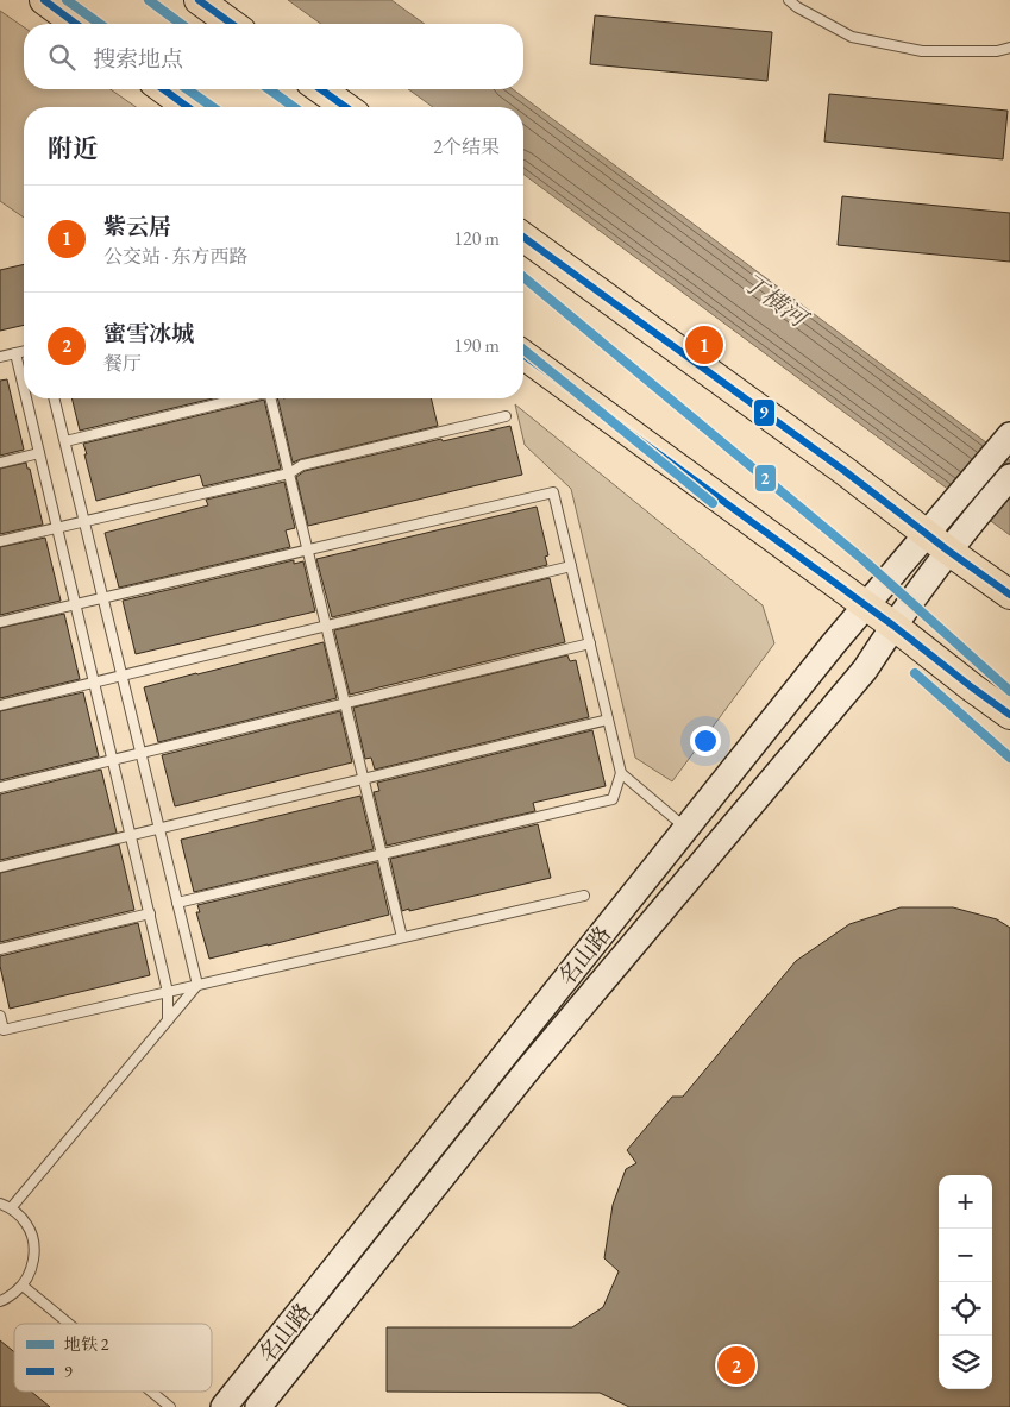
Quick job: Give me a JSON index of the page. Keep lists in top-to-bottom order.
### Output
{
  "streets": {
    "street": ["名山路"]
  },
  "water": ["丁横河"],
  "lines": ["metro line 2", "transit line 9"],
  "legend": ["地铁 2", "9"],
  "page": {
    "search": "搜索地点",
    "heading": ["附近", "2个结果"],
    "list": [
      {
        "mark": "1",
        "name": "紫云居",
        "note": "公交站 · 东方西路",
        "value": "120 m"
      },
      {
        "mark": "2",
        "name": "蜜雪冰城",
        "note": "餐厅",
        "value": "190 m"
      }
    ],
    "pins": ["1", "2"],
    "map_buttons": ["+", "−"]
  }
}
